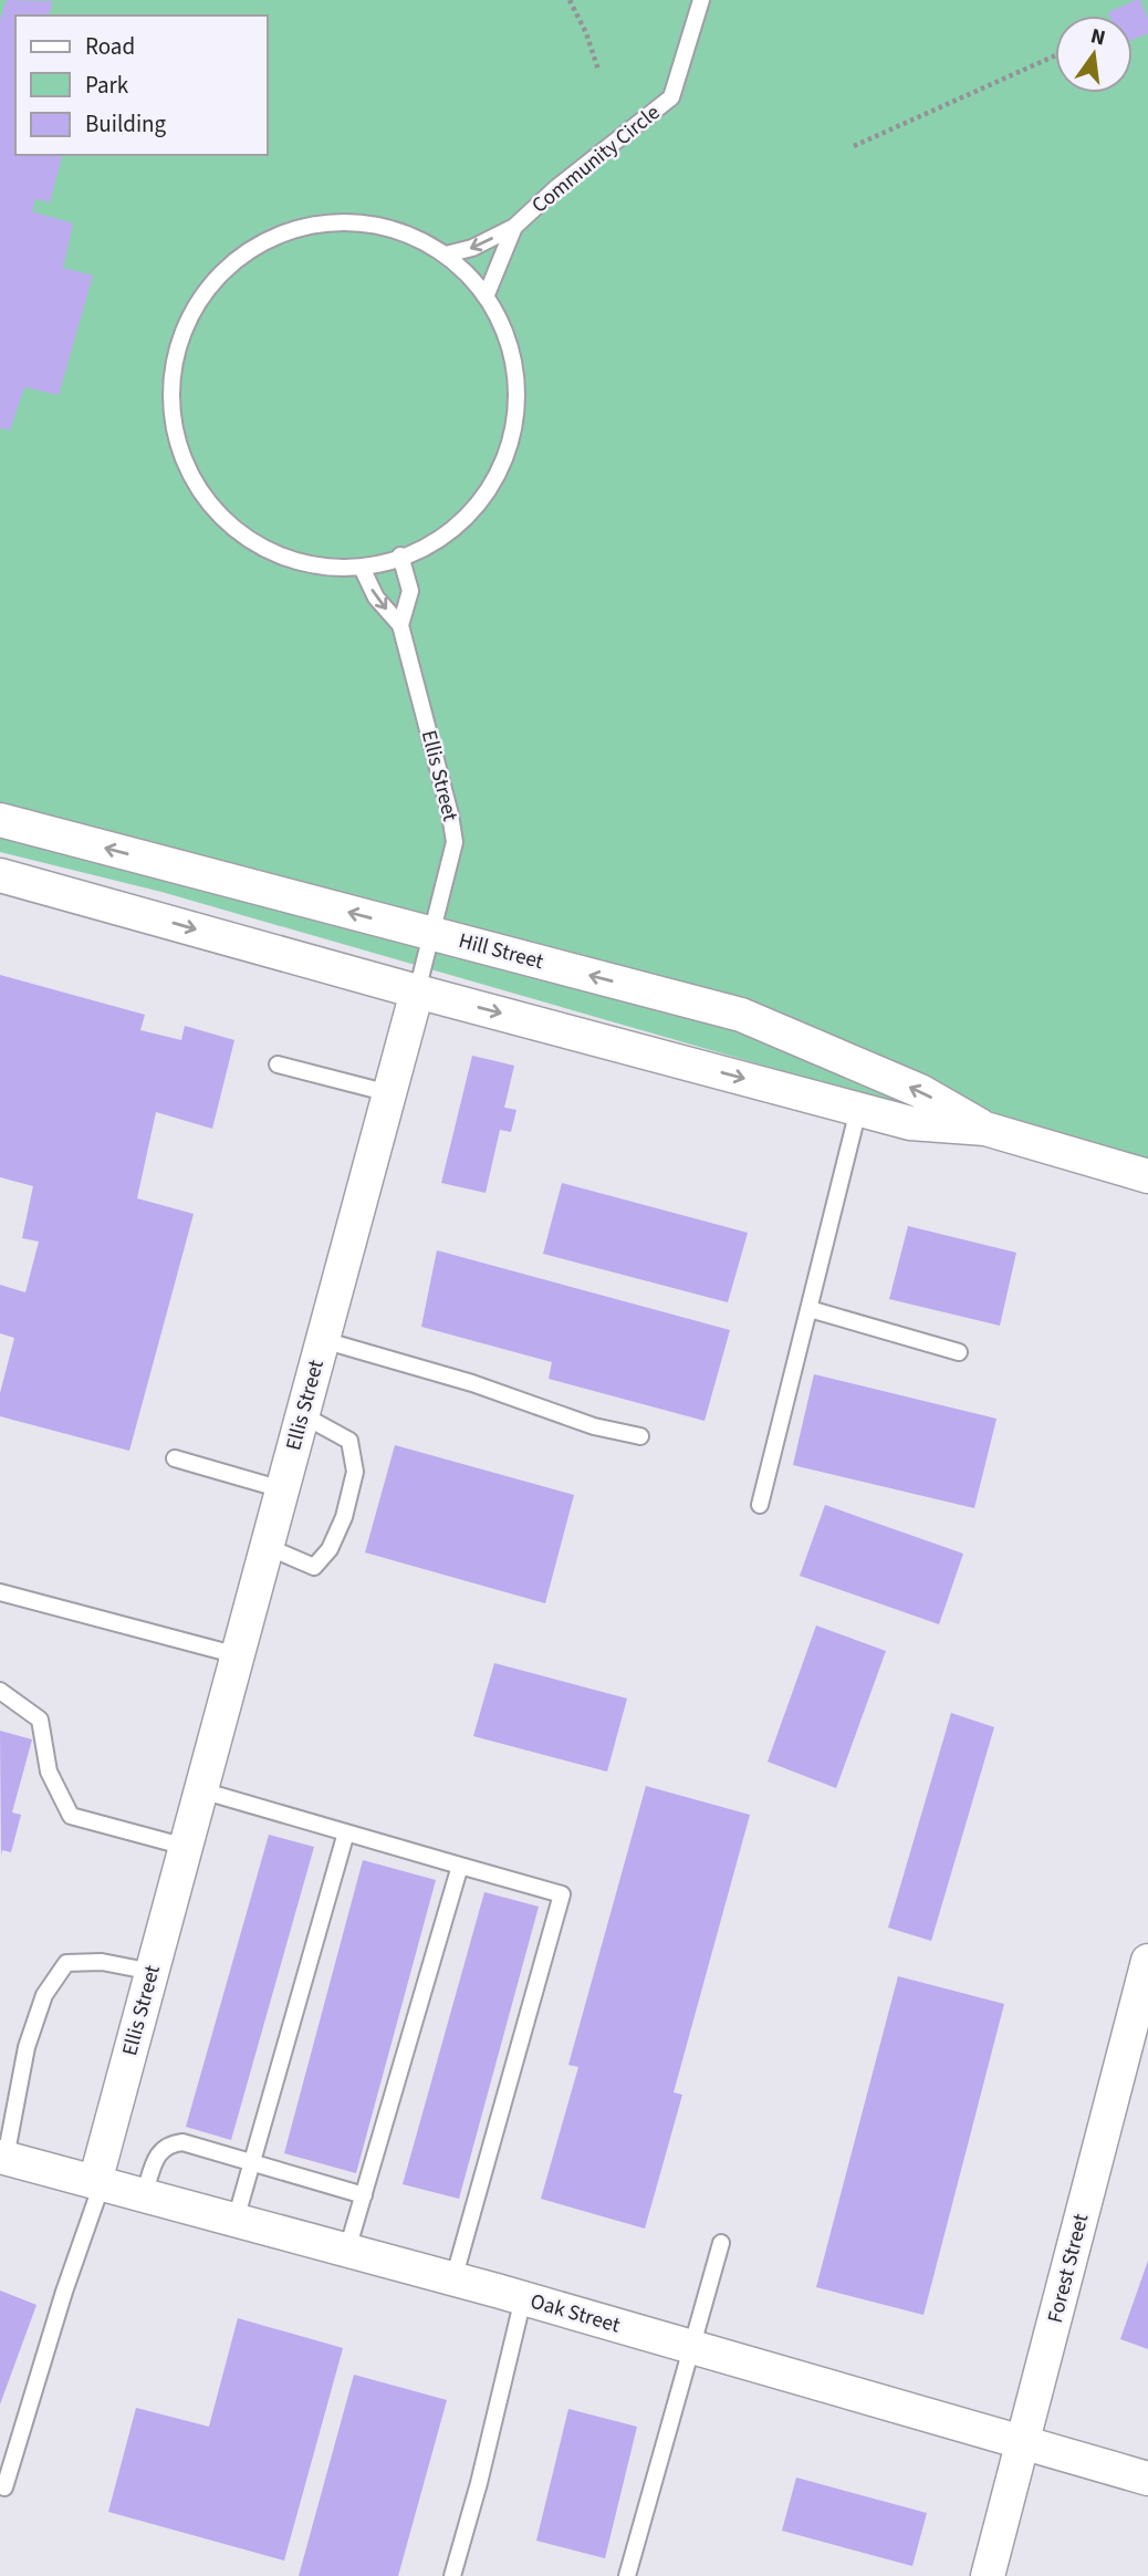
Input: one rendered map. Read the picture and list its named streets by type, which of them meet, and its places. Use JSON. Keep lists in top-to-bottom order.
{
  "streets": {
    "street": [
      "Ellis Street",
      "Hill Street",
      "Forest Street",
      "Oak Street"
    ],
    "lane": ["Community Circle"]
  },
  "crossings": [
    ["Ellis Street", "Hill Street"],
    ["Ellis Street", "Oak Street"],
    ["Forest Street", "Oak Street"]
  ],
  "legend": ["Road", "Park", "Building"],
  "north": "top"
}
